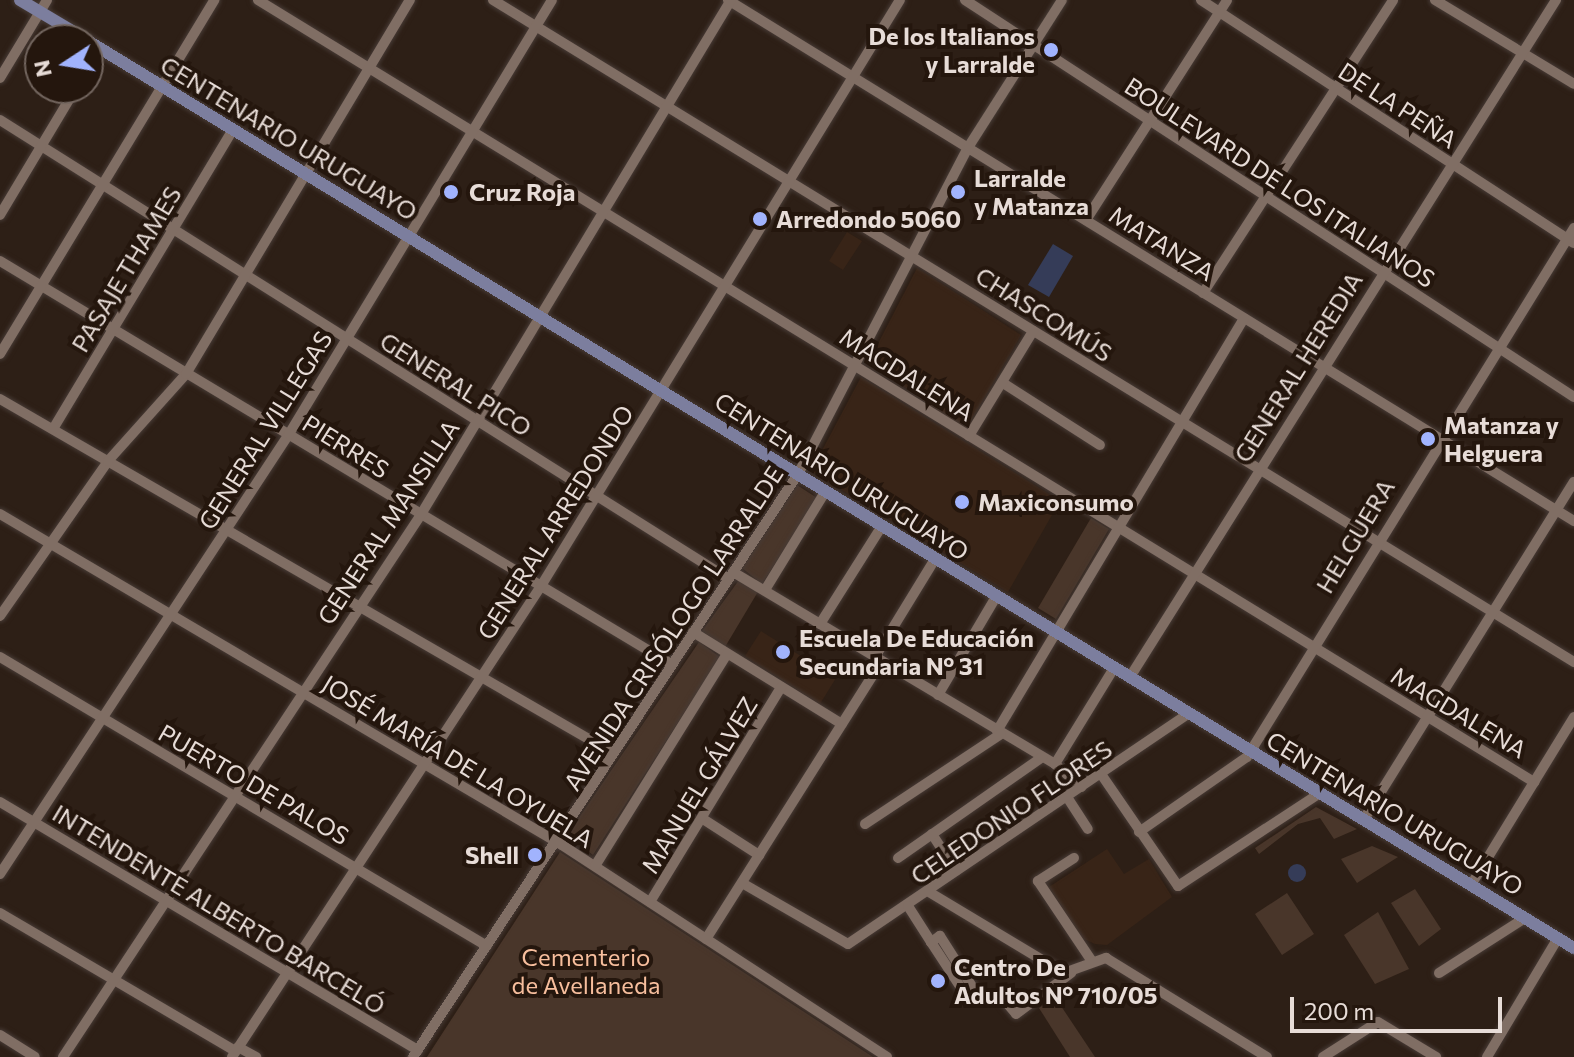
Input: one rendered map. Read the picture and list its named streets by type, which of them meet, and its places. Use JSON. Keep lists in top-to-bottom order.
{
  "streets": {
    "main road": ["CENTENARIO URUGUAYO"],
    "street": [
      "DE LA PEÑA",
      "BOULEVARD DE LOS ITALIANOS",
      "MATANZA",
      "PASAJE THAMES",
      "CHASCOMÚS",
      "GENERAL HEREDIA",
      "MAGDALENA",
      "GENERAL PICO",
      "GENERAL VILLEGAS",
      "PIERRES",
      "GENERAL MANSILLA",
      "GENERAL ARREDONDO",
      "HELGUERA",
      "AVENIDA CRISÓLOGO LARRALDE",
      "JOSÉ MARÍA DE LA OYUELA",
      "PUERTO DE PALOS",
      "MANUEL GÁLVEZ",
      "CELEDONIO FLORES",
      "INTENDENTE ALBERTO BARCELÓ"
    ]
  },
  "crossings": [
    ["DE LA PEÑA", "GENERAL HEREDIA"],
    ["DE LA PEÑA", "HELGUERA"],
    ["CENTENARIO URUGUAYO", "PASAJE THAMES"],
    ["CENTENARIO URUGUAYO", "GENERAL HEREDIA"],
    ["CENTENARIO URUGUAYO", "GENERAL VILLEGAS"],
    ["CENTENARIO URUGUAYO", "GENERAL MANSILLA"],
    ["CENTENARIO URUGUAYO", "GENERAL ARREDONDO"],
    ["CENTENARIO URUGUAYO", "HELGUERA"],
    ["CENTENARIO URUGUAYO", "AVENIDA CRISÓLOGO LARRALDE"],
    ["CENTENARIO URUGUAYO", "CELEDONIO FLORES"],
    ["BOULEVARD DE LOS ITALIANOS", "GENERAL HEREDIA"],
    ["BOULEVARD DE LOS ITALIANOS", "HELGUERA"],
    ["BOULEVARD DE LOS ITALIANOS", "AVENIDA CRISÓLOGO LARRALDE"],
    ["MATANZA", "GENERAL HEREDIA"],
    ["MATANZA", "GENERAL MANSILLA"],
    ["MATANZA", "GENERAL ARREDONDO"],
    ["MATANZA", "HELGUERA"],
    ["MATANZA", "AVENIDA CRISÓLOGO LARRALDE"],
    ["PASAJE THAMES", "GENERAL PICO"],
    ["PASAJE THAMES", "PIERRES"],
    ["CHASCOMÚS", "GENERAL HEREDIA"],
    ["CHASCOMÚS", "GENERAL VILLEGAS"],
    ["CHASCOMÚS", "GENERAL MANSILLA"],
    ["CHASCOMÚS", "GENERAL ARREDONDO"],
    ["CHASCOMÚS", "HELGUERA"],
    ["CHASCOMÚS", "AVENIDA CRISÓLOGO LARRALDE"],
    ["GENERAL HEREDIA", "MAGDALENA"],
    ["MAGDALENA", "GENERAL VILLEGAS"],
    ["MAGDALENA", "GENERAL MANSILLA"],
    ["MAGDALENA", "GENERAL ARREDONDO"],
    ["MAGDALENA", "HELGUERA"],
    ["MAGDALENA", "AVENIDA CRISÓLOGO LARRALDE"],
    ["GENERAL PICO", "GENERAL VILLEGAS"],
    ["GENERAL PICO", "GENERAL MANSILLA"],
    ["GENERAL PICO", "GENERAL ARREDONDO"],
    ["GENERAL PICO", "AVENIDA CRISÓLOGO LARRALDE"],
    ["GENERAL PICO", "CELEDONIO FLORES"],
    ["GENERAL VILLEGAS", "PIERRES"],
    ["GENERAL VILLEGAS", "JOSÉ MARÍA DE LA OYUELA"],
    ["GENERAL VILLEGAS", "PUERTO DE PALOS"],
    ["GENERAL VILLEGAS", "INTENDENTE ALBERTO BARCELÓ"],
    ["PIERRES", "GENERAL MANSILLA"],
    ["PIERRES", "GENERAL ARREDONDO"],
    ["PIERRES", "AVENIDA CRISÓLOGO LARRALDE"],
    ["GENERAL MANSILLA", "JOSÉ MARÍA DE LA OYUELA"],
    ["GENERAL MANSILLA", "PUERTO DE PALOS"],
    ["GENERAL MANSILLA", "INTENDENTE ALBERTO BARCELÓ"],
    ["GENERAL ARREDONDO", "JOSÉ MARÍA DE LA OYUELA"],
    ["GENERAL ARREDONDO", "PUERTO DE PALOS"],
    ["GENERAL ARREDONDO", "INTENDENTE ALBERTO BARCELÓ"],
    ["AVENIDA CRISÓLOGO LARRALDE", "JOSÉ MARÍA DE LA OYUELA"],
    ["AVENIDA CRISÓLOGO LARRALDE", "PUERTO DE PALOS"],
    ["AVENIDA CRISÓLOGO LARRALDE", "INTENDENTE ALBERTO BARCELÓ"],
    ["JOSÉ MARÍA DE LA OYUELA", "MANUEL GÁLVEZ"]
  ],
  "parks": ["Cementerio de Avellaneda"],
  "places": [
    "De los Italianos y Larralde",
    "Cruz Roja",
    "Larralde y Matanza",
    "Arredondo 5060",
    "Matanza y Helguera",
    "Maxiconsumo",
    "Escuela De Educación Secundaria Nº 31",
    "Shell",
    "Centro De Adultos Nº 710/05"
  ],
  "scale_bar": "200 m",
  "north": "left"
}
